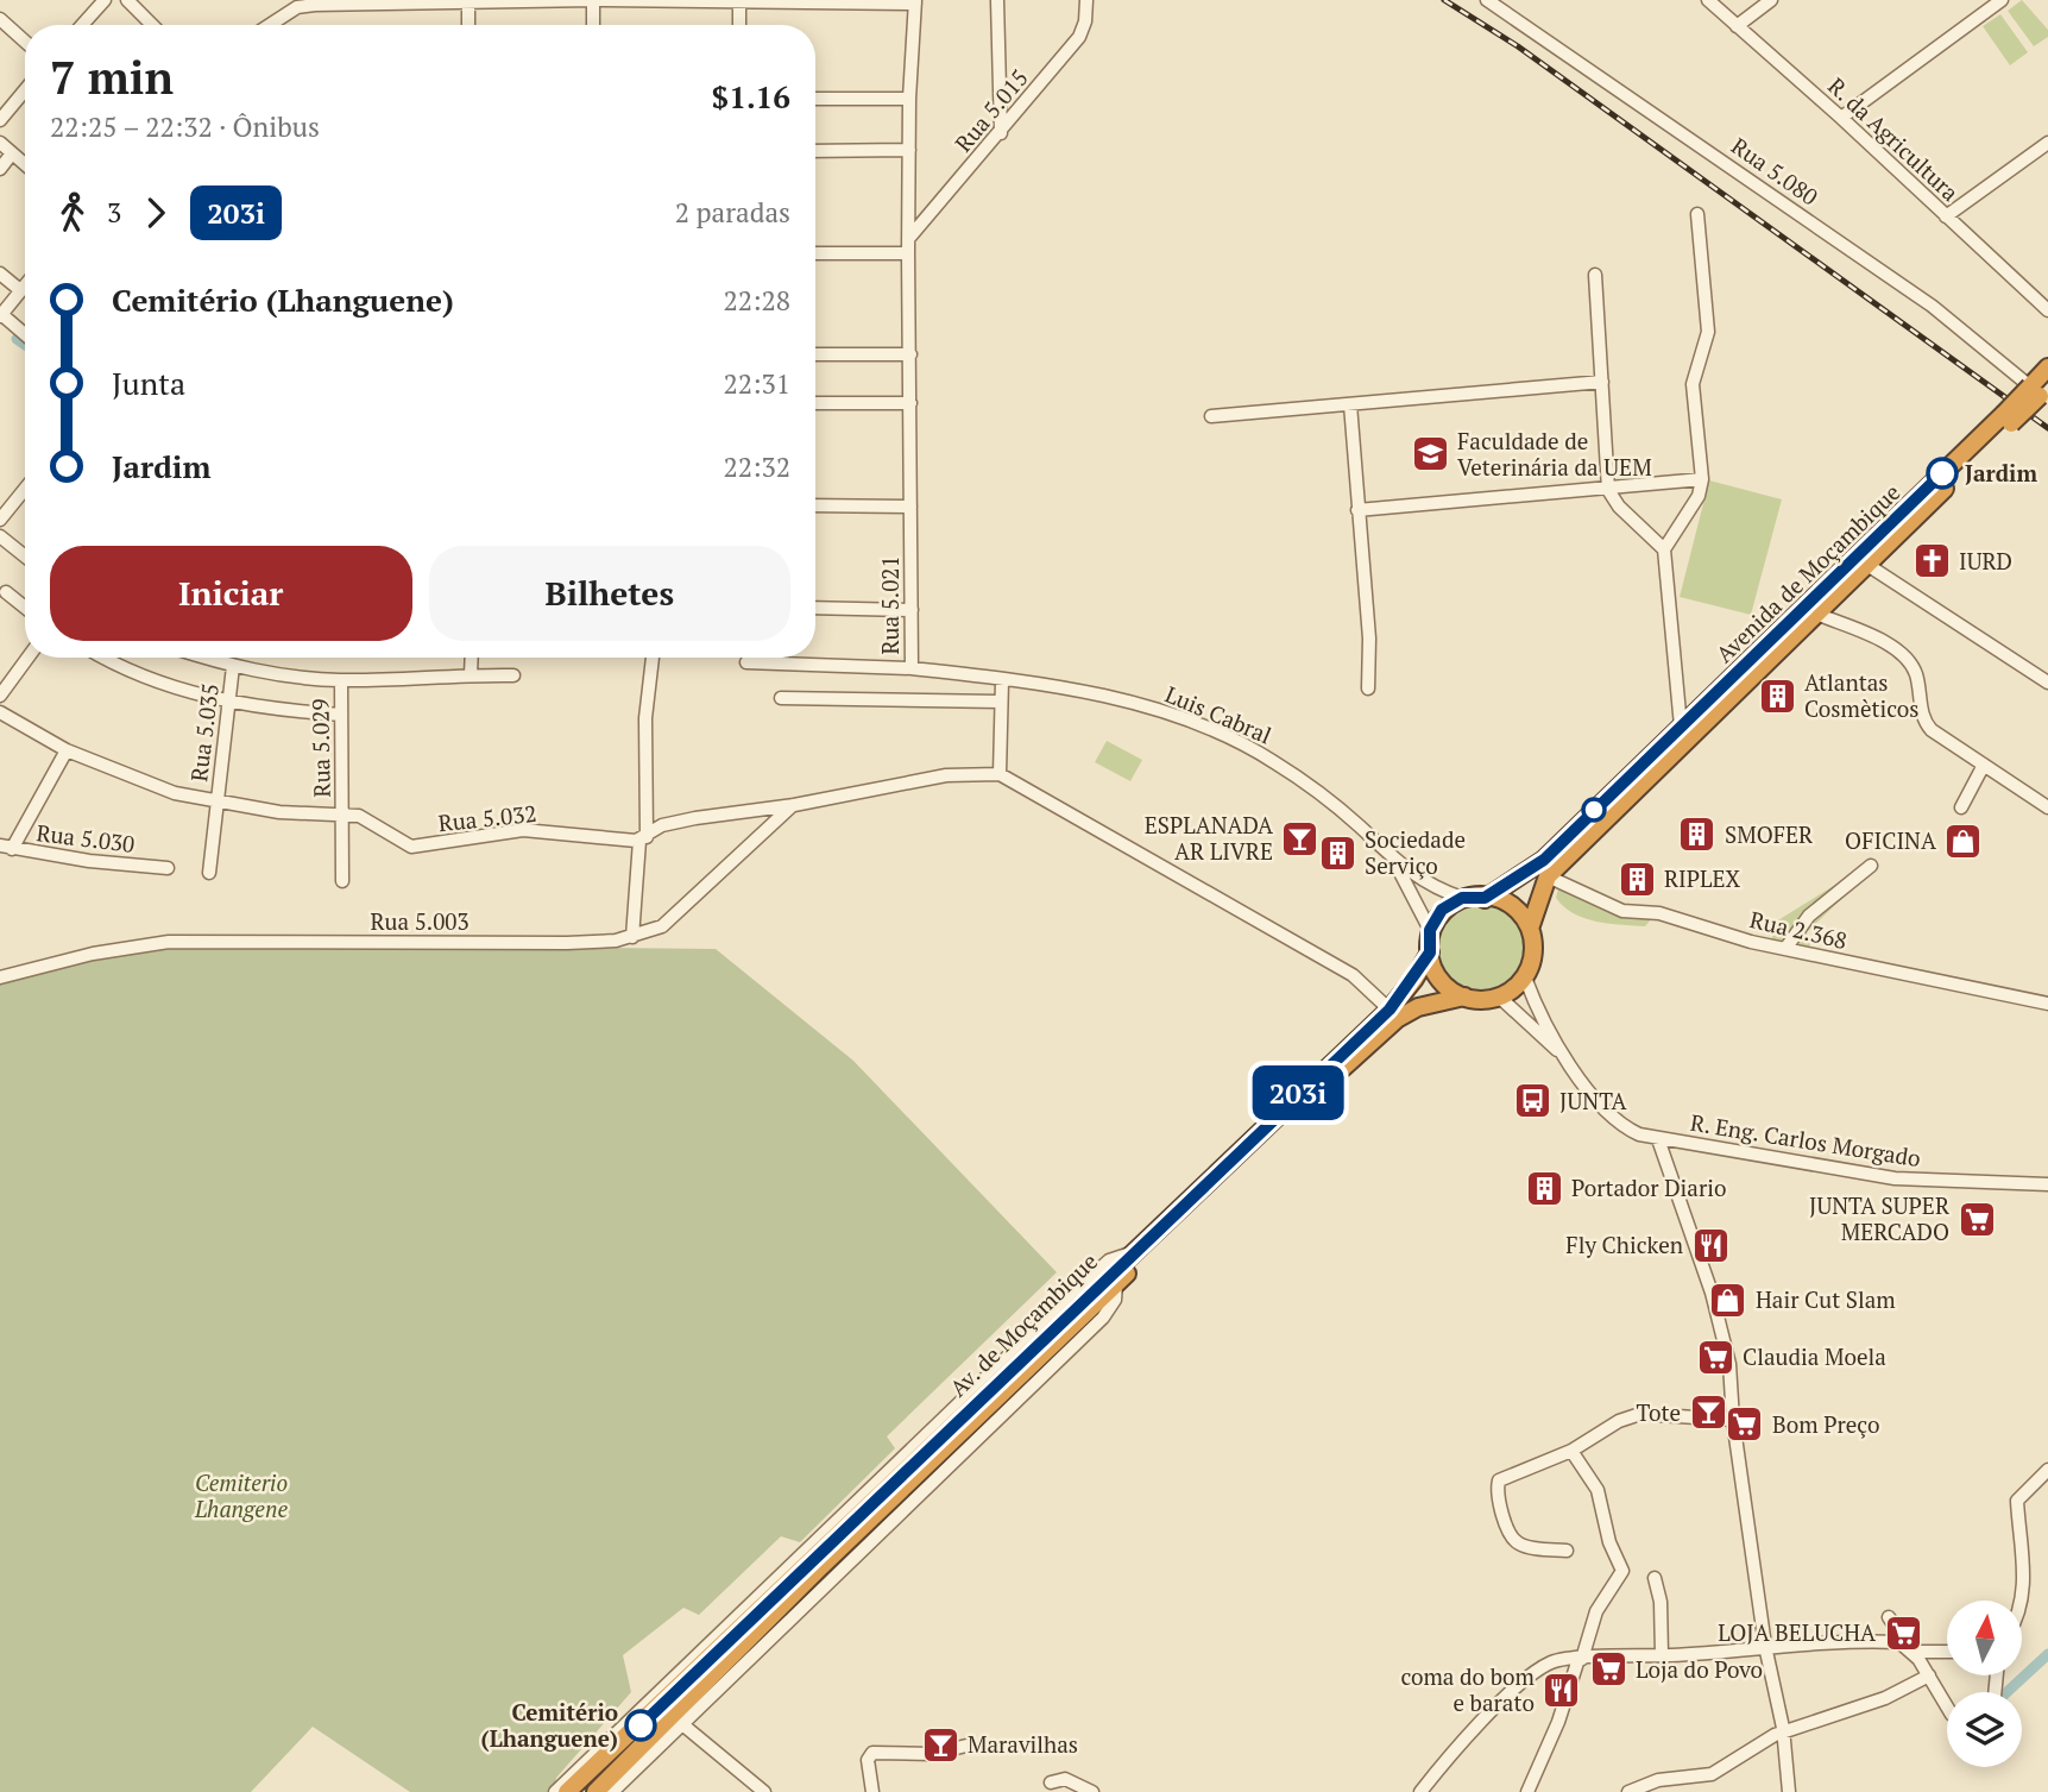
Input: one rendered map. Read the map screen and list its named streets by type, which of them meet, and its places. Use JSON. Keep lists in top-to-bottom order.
{
  "streets": {
    "highway": ["Avenida de Moçambique", "Av. de Moçambique"],
    "street": [
      "Rua 5.015",
      "R. da Agricultura",
      "Rua 5.080",
      "Rua 5.021",
      "Luis Cabral",
      "Rua 5.035",
      "Rua 5.029",
      "Rua 5.032",
      "Rua 5.030",
      "Rua 5.003",
      "Rua 2.368",
      "R. Eng. Carlos Morgado"
    ]
  },
  "crossings": [
    ["Rua 5.015", "Rua 5.021"],
    ["Rua 5.080", "Avenida de Moçambique"],
    ["Avenida de Moçambique", "Luis Cabral"],
    ["Avenida de Moçambique", "Av. de Moçambique"],
    ["Rua 5.021", "Luis Cabral"],
    ["Luis Cabral", "Av. de Moçambique"],
    ["Rua 5.035", "Rua 5.032"],
    ["Rua 5.029", "Rua 5.032"],
    ["Rua 5.032", "Rua 5.003"]
  ],
  "parks": ["Cemiterio Lhangene"],
  "places": {
    "school or university": ["Faculdade de Veterinária da UEM"],
    "other": ["Jardim", "Cemitério (Lhanguene)"],
    "church": ["IURD"],
    "building": [
      "Atlantas Cosmèticos",
      "SMOFER",
      "Sociedade Serviço",
      "RIPLEX",
      "Portador Diario"
    ],
    "bar": ["ESPLANADA AR LIVRE", "Tote", "Maravilhas"],
    "shop": ["OFICINA", "Hair Cut Slam"],
    "bus stop": ["JUNTA"],
    "supermarket": [
      "JUNTA SUPER MERCADO",
      "Claudia Moela",
      "Bom Preço",
      "LOJA BELUCHA",
      "Loja do Povo"
    ],
    "restaurant": ["Fly Chicken", "coma do bom e barato"]
  },
  "lines": ["bus line 203i"],
  "north": "top",
  "page": {
    "on_map": "203i",
    "heading": ["7 min", "22:25 – 22:32 · Ônibus", "$1.16"],
    "legs": ["3", "203i", "2 paradas"],
    "list": [
      {
        "name": "Cemitério (Lhanguene)",
        "value": "22:28"
      },
      {
        "name": "Junta",
        "value": "22:31"
      },
      {
        "name": "Jardim",
        "value": "22:32"
      }
    ],
    "buttons": ["Iniciar", "Bilhetes"]
  }
}
